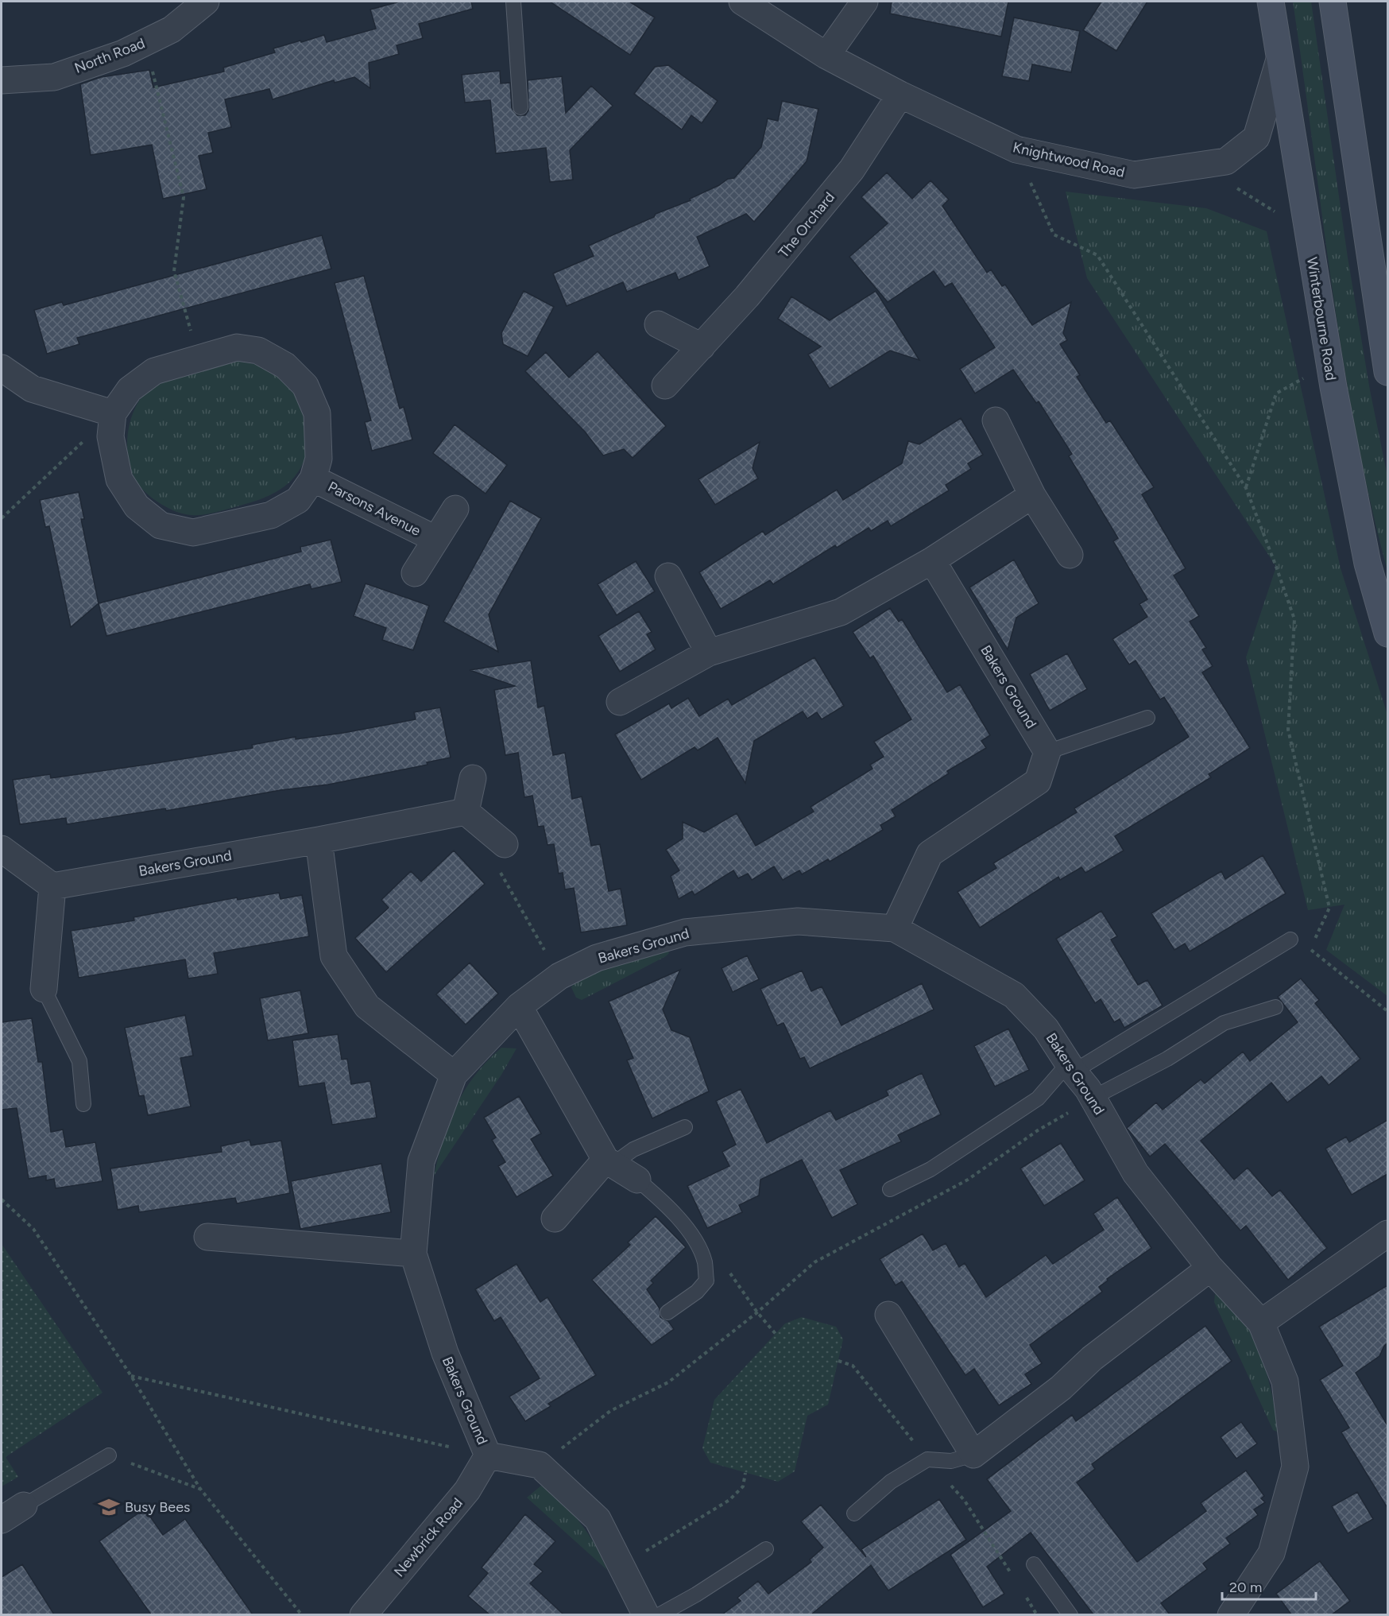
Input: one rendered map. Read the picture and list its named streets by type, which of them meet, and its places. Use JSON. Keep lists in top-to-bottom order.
{
  "streets": {
    "main road": ["Winterbourne Road"],
    "street": [
      "North Road",
      "Knightwood Road",
      "The Orchard",
      "Parsons Avenue",
      "Bakers Ground",
      "Newbrick Road"
    ]
  },
  "crossings": [
    ["Knightwood Road", "The Orchard"],
    ["Knightwood Road", "Winterbourne Road"],
    ["Bakers Ground", "Newbrick Road"]
  ],
  "places": {
    "school or university": ["Busy Bees"]
  },
  "scale_bar": "20 m"
}
